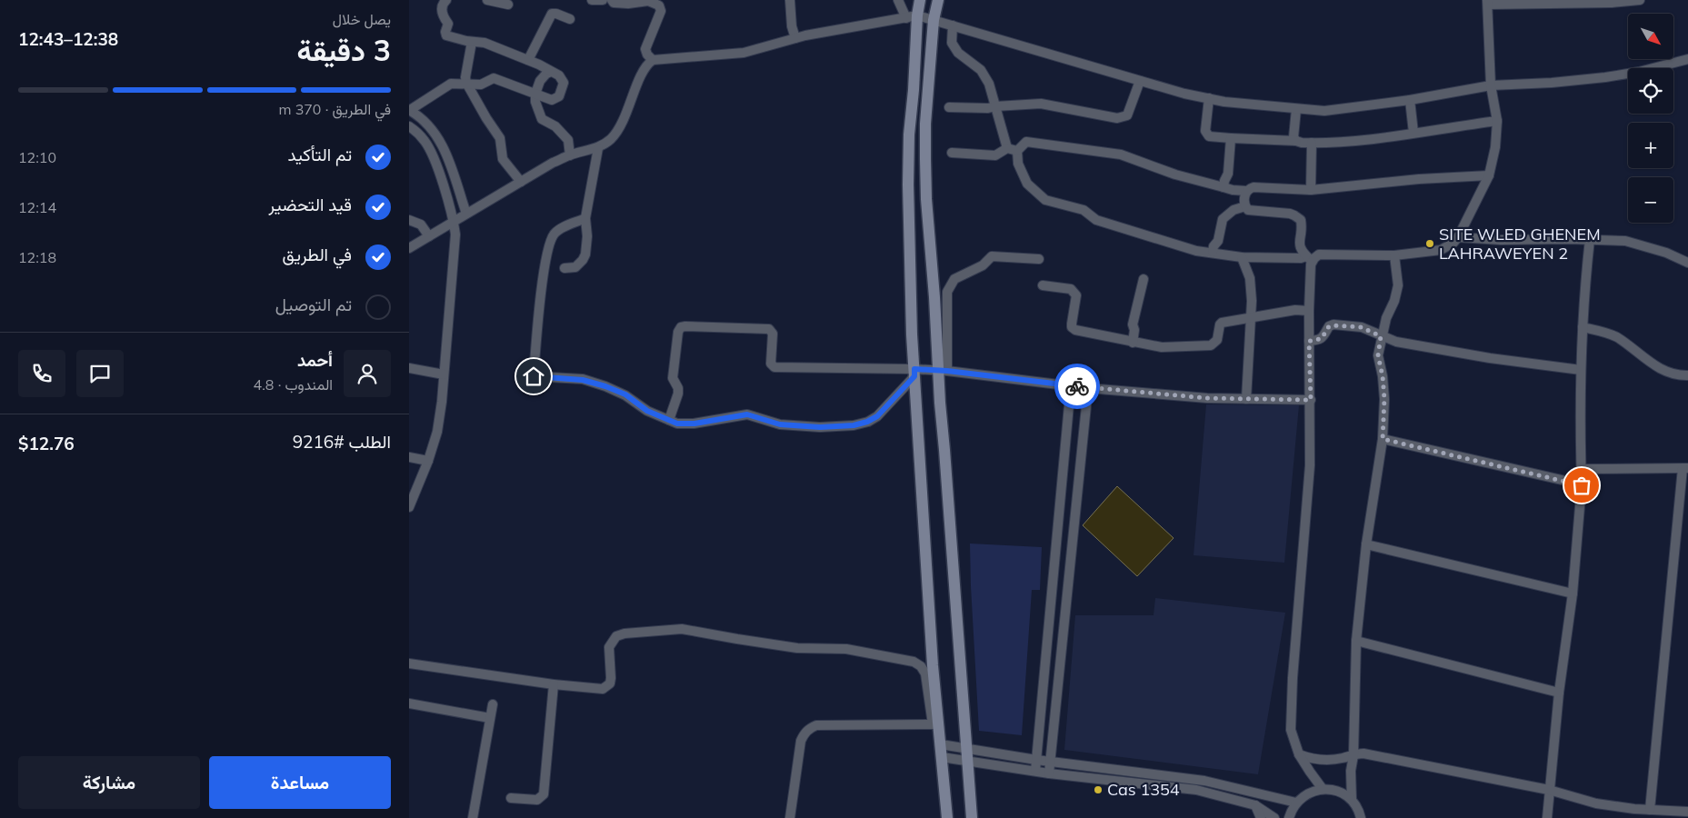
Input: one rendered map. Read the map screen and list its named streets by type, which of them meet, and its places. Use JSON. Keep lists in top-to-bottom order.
{
  "places": ["SITE WLED GHENEM LAHRAWEYEN 2", "Cas 1354"],
  "north": "bottom right",
  "page": {
    "heading": ["3 دقيقة", "يصل خلال", "12:38–12:43"],
    "panel": [
      "أحمد",
      "المندوب · 4.8",
      "الطلب #9216",
      "$12.76"
    ],
    "map_buttons": ["+", "−"],
    "bar": "في الطريق · 370 m",
    "list": [
      ["تم التأكيد", "12:10"],
      ["قيد التحضير", "12:14"],
      ["في الطريق", "12:18"],
      "تم التوصيل"
    ],
    "buttons": ["مساعدة", "مشاركة"]
  }
}
